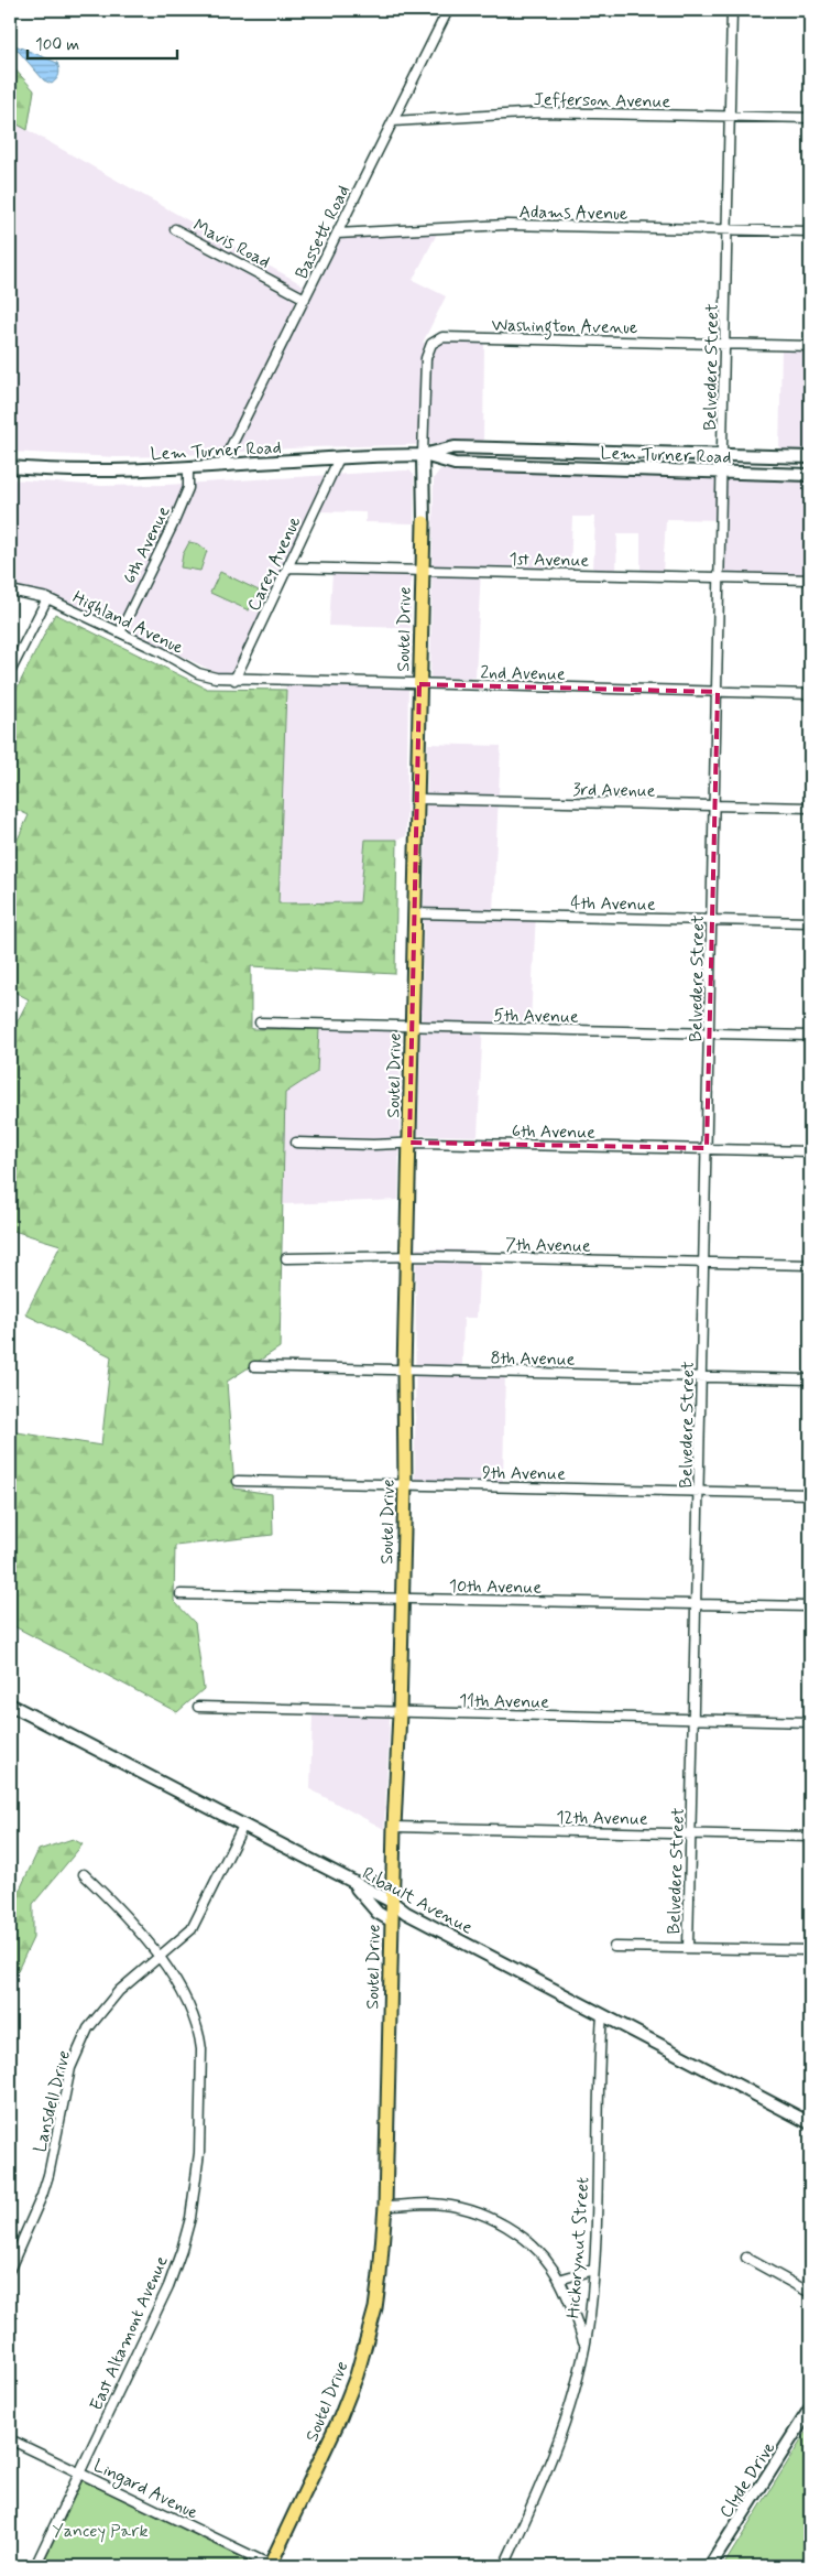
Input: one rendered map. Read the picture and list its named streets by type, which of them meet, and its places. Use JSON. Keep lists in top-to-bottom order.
{
  "streets": {
    "main road": [
      "Lem Turner Road",
      "Soutel Drive",
      "Ribault Avenue",
      "Clyde Drive"
    ],
    "street": [
      "Jefferson Avenue",
      "Adams Avenue",
      "Bassett Road",
      "Mavis Road",
      "Washington Avenue",
      "Belvedere Street",
      "6th Avenue",
      "1st Avenue",
      "Carey Avenue",
      "Highland Avenue",
      "2nd Avenue",
      "3rd Avenue",
      "4th Avenue",
      "5th Avenue",
      "7th Avenue",
      "8th Avenue",
      "9th Avenue",
      "10th Avenue",
      "11th Avenue",
      "12th Avenue",
      "Lansdell Drive",
      "Hickorynut Street",
      "East Altamont Avenue",
      "Lingard Avenue"
    ]
  },
  "crossings": [
    ["Jefferson Avenue", "Bassett Road"],
    ["Jefferson Avenue", "Belvedere Street"],
    ["Adams Avenue", "Bassett Road"],
    ["Adams Avenue", "Belvedere Street"],
    ["Bassett Road", "Mavis Road"],
    ["Bassett Road", "Lem Turner Road"],
    ["Washington Avenue", "Belvedere Street"],
    ["Washington Avenue", "Lem Turner Road"],
    ["Washington Avenue", "Soutel Drive"],
    ["Belvedere Street", "Lem Turner Road"],
    ["Belvedere Street", "6th Avenue"],
    ["Belvedere Street", "1st Avenue"],
    ["Belvedere Street", "2nd Avenue"],
    ["Belvedere Street", "3rd Avenue"],
    ["Belvedere Street", "4th Avenue"],
    ["Belvedere Street", "5th Avenue"],
    ["Belvedere Street", "7th Avenue"],
    ["Belvedere Street", "8th Avenue"],
    ["Belvedere Street", "9th Avenue"],
    ["Belvedere Street", "10th Avenue"],
    ["Belvedere Street", "11th Avenue"],
    ["Belvedere Street", "12th Avenue"],
    ["Lem Turner Road", "6th Avenue"],
    ["Lem Turner Road", "Carey Avenue"],
    ["Lem Turner Road", "Soutel Drive"],
    ["6th Avenue", "Highland Avenue"],
    ["6th Avenue", "Soutel Drive"],
    ["1st Avenue", "Carey Avenue"],
    ["1st Avenue", "Soutel Drive"],
    ["Carey Avenue", "Highland Avenue"],
    ["Carey Avenue", "2nd Avenue"],
    ["Highland Avenue", "2nd Avenue"],
    ["Soutel Drive", "2nd Avenue"],
    ["Soutel Drive", "3rd Avenue"],
    ["Soutel Drive", "4th Avenue"],
    ["Soutel Drive", "5th Avenue"],
    ["Soutel Drive", "7th Avenue"],
    ["Soutel Drive", "8th Avenue"],
    ["Soutel Drive", "9th Avenue"],
    ["Soutel Drive", "10th Avenue"],
    ["Soutel Drive", "11th Avenue"],
    ["Soutel Drive", "12th Avenue"],
    ["Soutel Drive", "Ribault Avenue"],
    ["Soutel Drive", "Lingard Avenue"],
    ["Ribault Avenue", "Lansdell Drive"],
    ["Ribault Avenue", "Hickorynut Street"],
    ["Lansdell Drive", "East Altamont Avenue"],
    ["East Altamont Avenue", "Lingard Avenue"]
  ],
  "parks": ["Yancey Park"],
  "scale_bar": "100 m"
}
